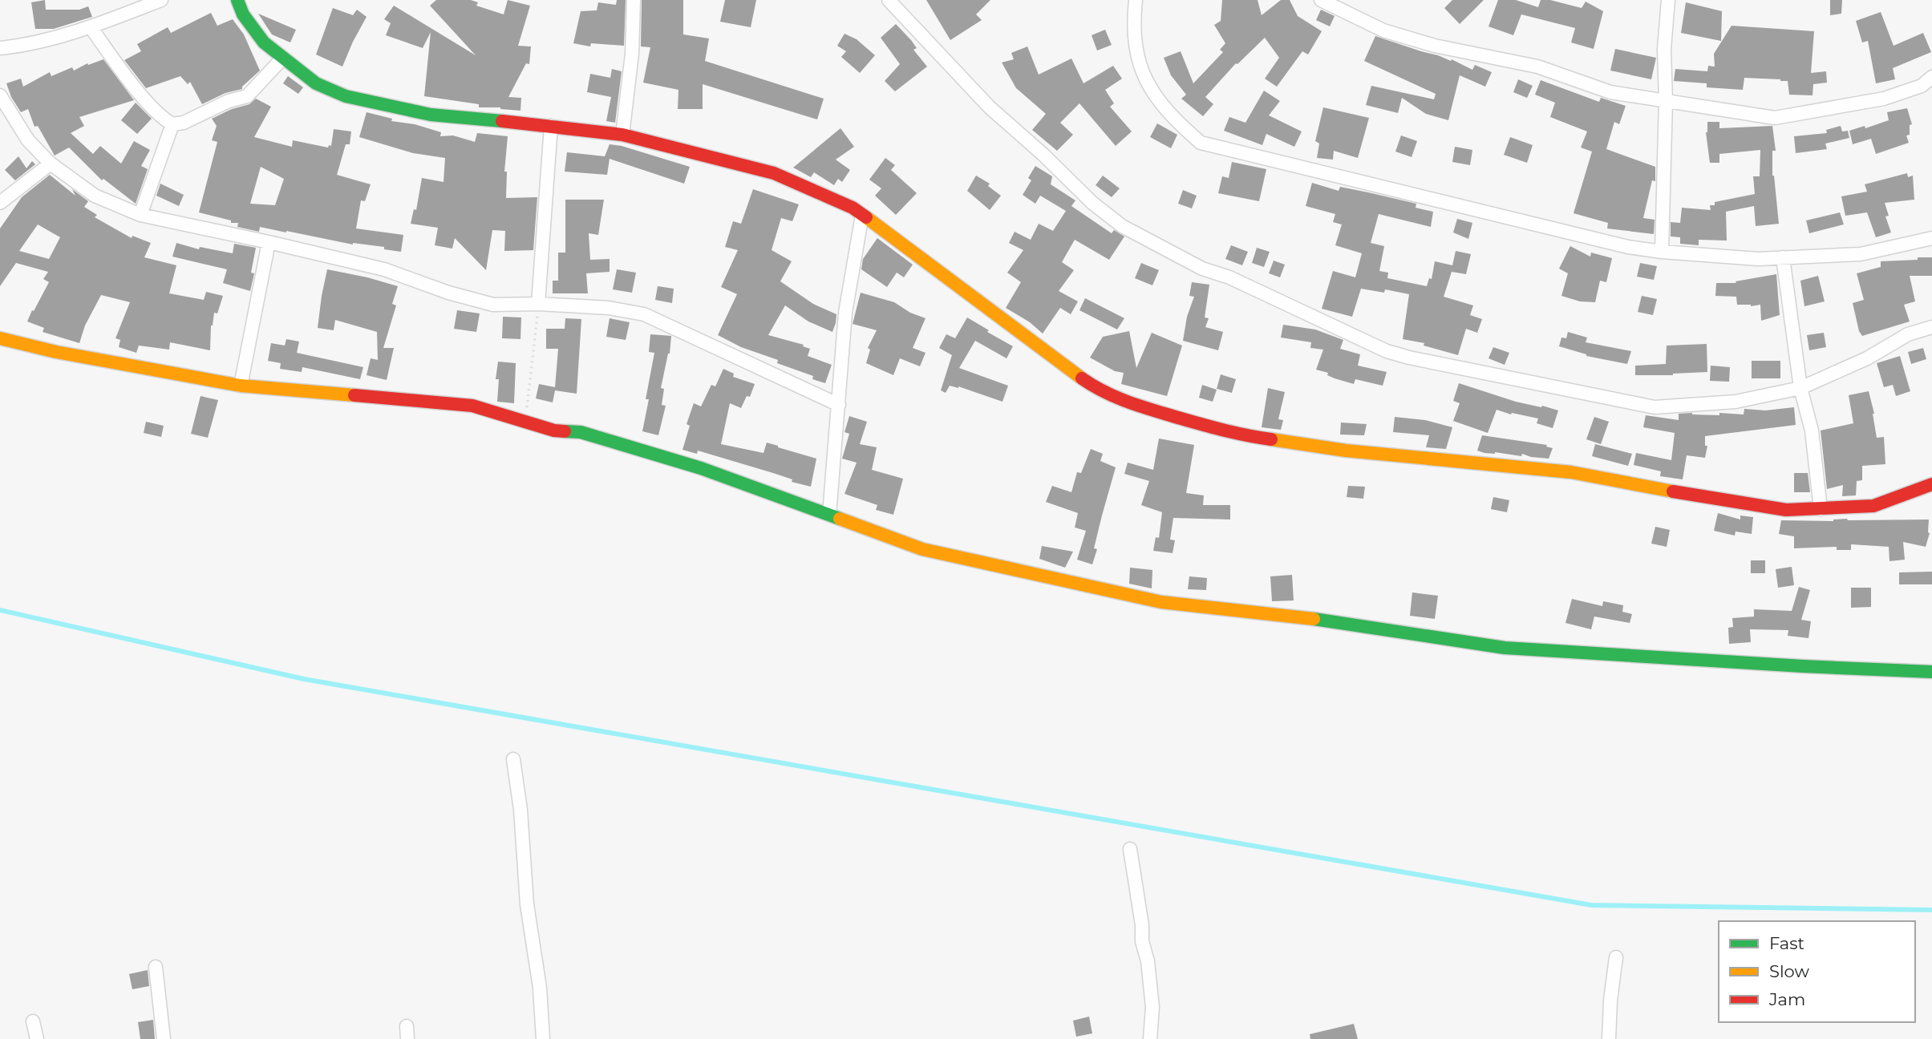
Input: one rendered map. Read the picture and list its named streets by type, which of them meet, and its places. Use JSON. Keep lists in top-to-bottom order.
{
  "legend": ["Fast", "Slow", "Jam"]
}
